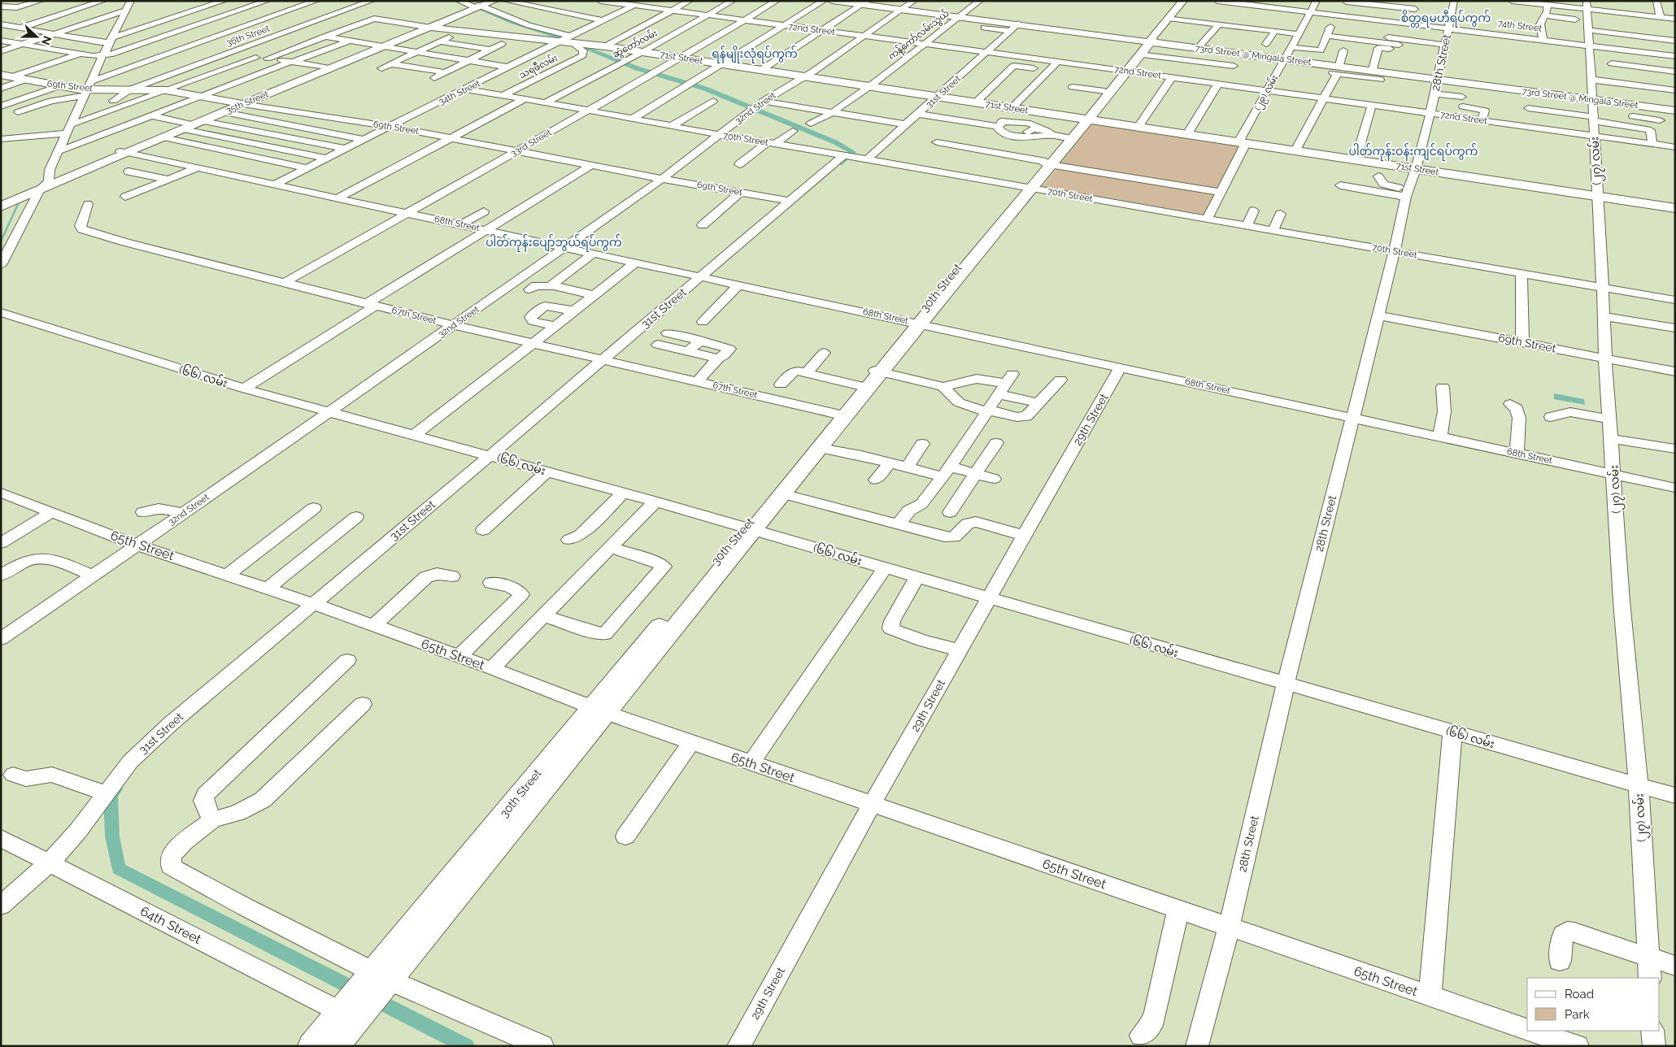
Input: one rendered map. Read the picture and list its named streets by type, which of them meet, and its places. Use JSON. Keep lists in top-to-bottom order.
{
  "streets": {
    "main road": [
      "73rd Street @ Mingala Street",
      "71st Street",
      "69th Street",
      "35th Street",
      "30th Street"
    ],
    "street": [
      "74th Street",
      "72nd Street",
      "ကန့်ကော်လမ်းသွယ်",
      "36th Street",
      "ဆွဲတော်လမ်း",
      "28th Street",
      "သရဖီလမ်း",
      "31st Street",
      "34th Street",
      "(၂၉) လမ်း",
      "32nd Street",
      "70th Street",
      "33rd Street",
      "(၂၇) လမ်း",
      "68th Street",
      "67th Street",
      "(၆၆) လမ်း",
      "29th Street",
      "65th Street",
      "64th Street"
    ]
  },
  "crossings": [
    ["74th Street", "28th Street"],
    ["74th Street", "(၂၉) လမ်း"],
    ["74th Street", "(၂၇) လမ်း"],
    ["72nd Street", "ကန့်ကော်လမ်းသွယ်"],
    ["72nd Street", "ဆွဲတော်လမ်း"],
    ["72nd Street", "28th Street"],
    ["72nd Street", "31st Street"],
    ["72nd Street", "34th Street"],
    ["72nd Street", "(၂၉) လမ်း"],
    ["72nd Street", "32nd Street"],
    ["72nd Street", "33rd Street"],
    ["72nd Street", "(၂၇) လမ်း"],
    ["72nd Street", "30th Street"],
    ["ကန့်ကော်လမ်းသွယ်", "73rd Street @ Mingala Street"],
    ["ကန့်ကော်လမ်းသွယ်", "71st Street"],
    ["36th Street", "69th Street"],
    ["ဆွဲတော်လမ်း", "71st Street"],
    ["ဆွဲတော်လမ်း", "70th Street"],
    ["73rd Street @ Mingala Street", "28th Street"],
    ["73rd Street @ Mingala Street", "31st Street"],
    ["73rd Street @ Mingala Street", "(၂၉) လမ်း"],
    ["73rd Street @ Mingala Street", "32nd Street"],
    ["73rd Street @ Mingala Street", "(၂၇) လမ်း"],
    ["73rd Street @ Mingala Street", "30th Street"],
    ["71st Street", "28th Street"],
    ["71st Street", "သရဖီလမ်း"],
    ["71st Street", "31st Street"],
    ["71st Street", "34th Street"],
    ["71st Street", "(၂၉) လမ်း"],
    ["71st Street", "35th Street"],
    ["71st Street", "32nd Street"],
    ["71st Street", "33rd Street"],
    ["71st Street", "(၂၇) လမ်း"],
    ["71st Street", "30th Street"],
    ["28th Street", "69th Street"],
    ["28th Street", "70th Street"],
    ["28th Street", "68th Street"],
    ["28th Street", "(၆၆) လမ်း"],
    ["28th Street", "65th Street"],
    ["သရဖီလမ်း", "34th Street"],
    ["သရဖီလမ်း", "70th Street"],
    ["69th Street", "31st Street"],
    ["69th Street", "34th Street"],
    ["69th Street", "35th Street"],
    ["69th Street", "32nd Street"],
    ["69th Street", "33rd Street"],
    ["69th Street", "(၂၇) လမ်း"],
    ["31st Street", "70th Street"],
    ["31st Street", "68th Street"],
    ["31st Street", "67th Street"],
    ["31st Street", "(၆၆) လမ်း"],
    ["31st Street", "65th Street"],
    ["31st Street", "64th Street"],
    ["34th Street", "70th Street"],
    ["34th Street", "68th Street"],
    ["(၂၉) လမ်း", "70th Street"],
    ["35th Street", "68th Street"],
    ["32nd Street", "70th Street"],
    ["32nd Street", "68th Street"],
    ["32nd Street", "67th Street"],
    ["32nd Street", "(၆၆) လမ်း"],
    ["32nd Street", "65th Street"],
    ["70th Street", "33rd Street"],
    ["70th Street", "(၂၇) လမ်း"],
    ["70th Street", "30th Street"],
    ["33rd Street", "68th Street"],
    ["33rd Street", "67th Street"],
    ["(၂၇) လမ်း", "68th Street"],
    ["(၂၇) လမ်း", "(၆၆) လမ်း"],
    ["68th Street", "30th Street"],
    ["68th Street", "29th Street"],
    ["30th Street", "67th Street"],
    ["30th Street", "(၆၆) လမ်း"],
    ["30th Street", "65th Street"],
    ["30th Street", "64th Street"],
    ["(၆၆) လမ်း", "29th Street"],
    ["29th Street", "65th Street"]
  ],
  "districts": [
    "စိတ္တရမဟီရပ်ကွက်",
    "ရန်မျိုးလုံရပ်ကွက်",
    "ပါတ်ကုန်းဝန်းကျင်ရပ်ကွက်",
    "ပါတ်ကုန်းပျော်ဘွယ်ရပ်ကွက်"
  ],
  "legend": ["Road", "Park"],
  "north": "right"
}
